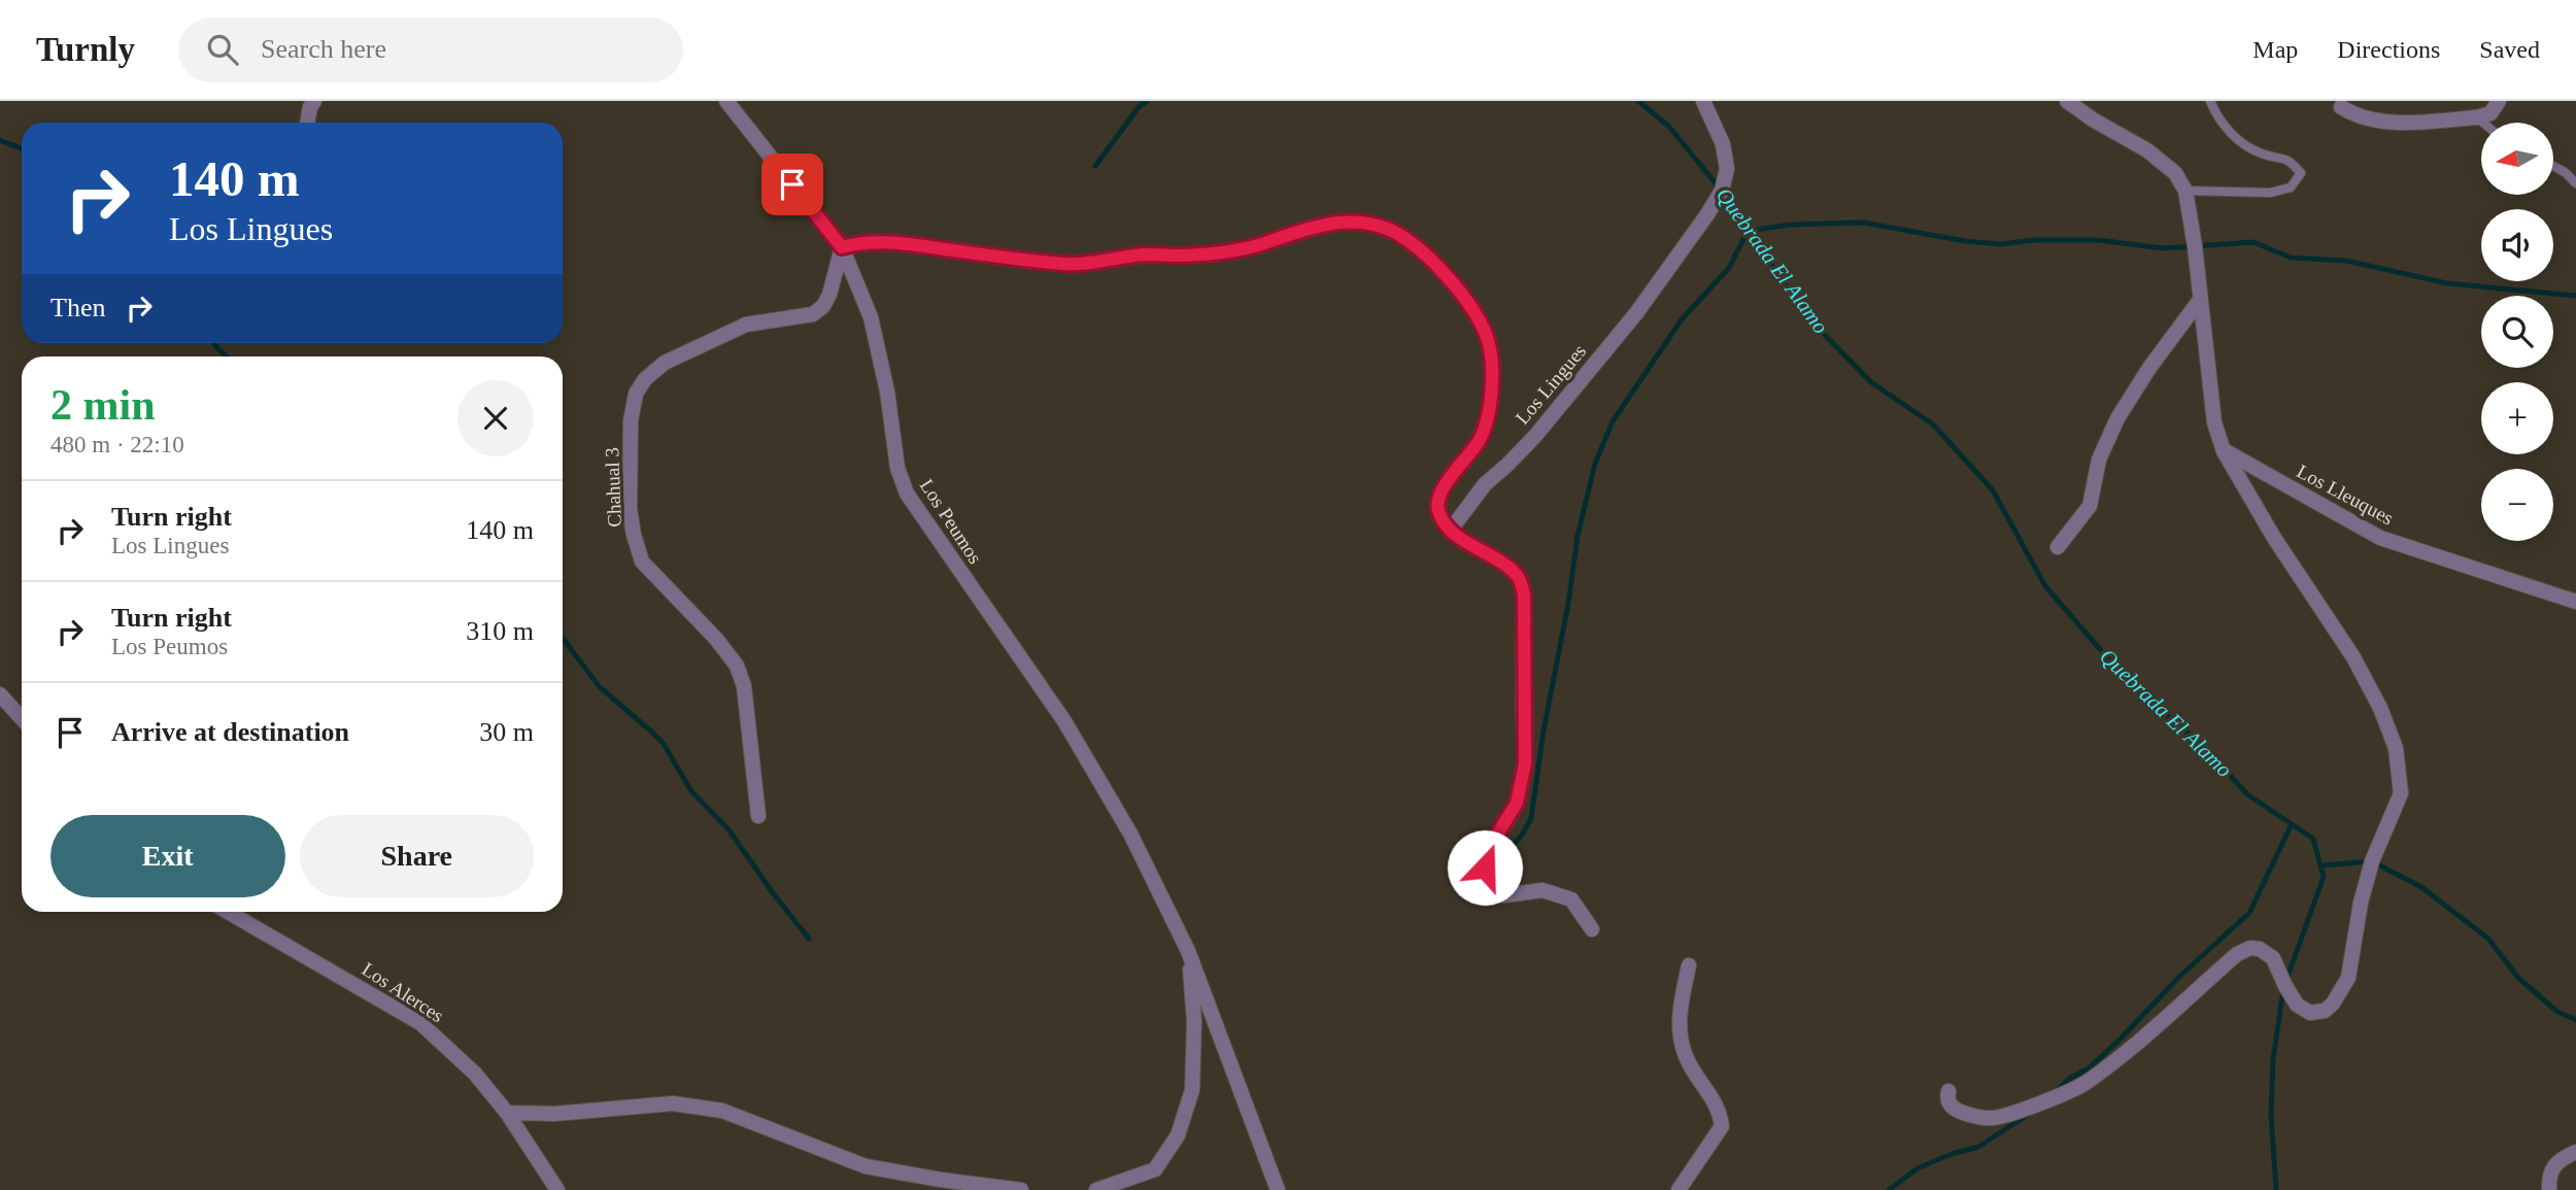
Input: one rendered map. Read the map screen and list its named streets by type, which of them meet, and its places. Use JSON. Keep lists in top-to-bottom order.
{
  "streets": {
    "street": [
      "Los Lingues",
      "Chahual 3",
      "Los Lleuques",
      "Los Peumos",
      "Los Alerces"
    ]
  },
  "crossings": [
    ["Los Lingues", "Chahual 3"],
    ["Los Lingues", "Los Peumos"],
    ["Chahual 3", "Los Peumos"]
  ],
  "water": ["Quebrada El Alamo"],
  "north": "left",
  "page": {
    "header": "Turnly",
    "search": "Search here",
    "nav": ["Map", "Directions", "Saved"],
    "map_buttons": ["+", "−"],
    "turn": ["140 m", "Los Lingues"],
    "then": "Then",
    "heading": ["2 min", "480 m · 22:10"],
    "list": [
      {
        "name": "Turn right",
        "note": "Los Lingues",
        "value": "140 m"
      },
      {
        "name": "Turn right",
        "note": "Los Peumos",
        "value": "310 m"
      },
      {
        "name": "Arrive at destination",
        "value": "30 m"
      }
    ],
    "buttons": ["Exit", "Share"]
  }
}
